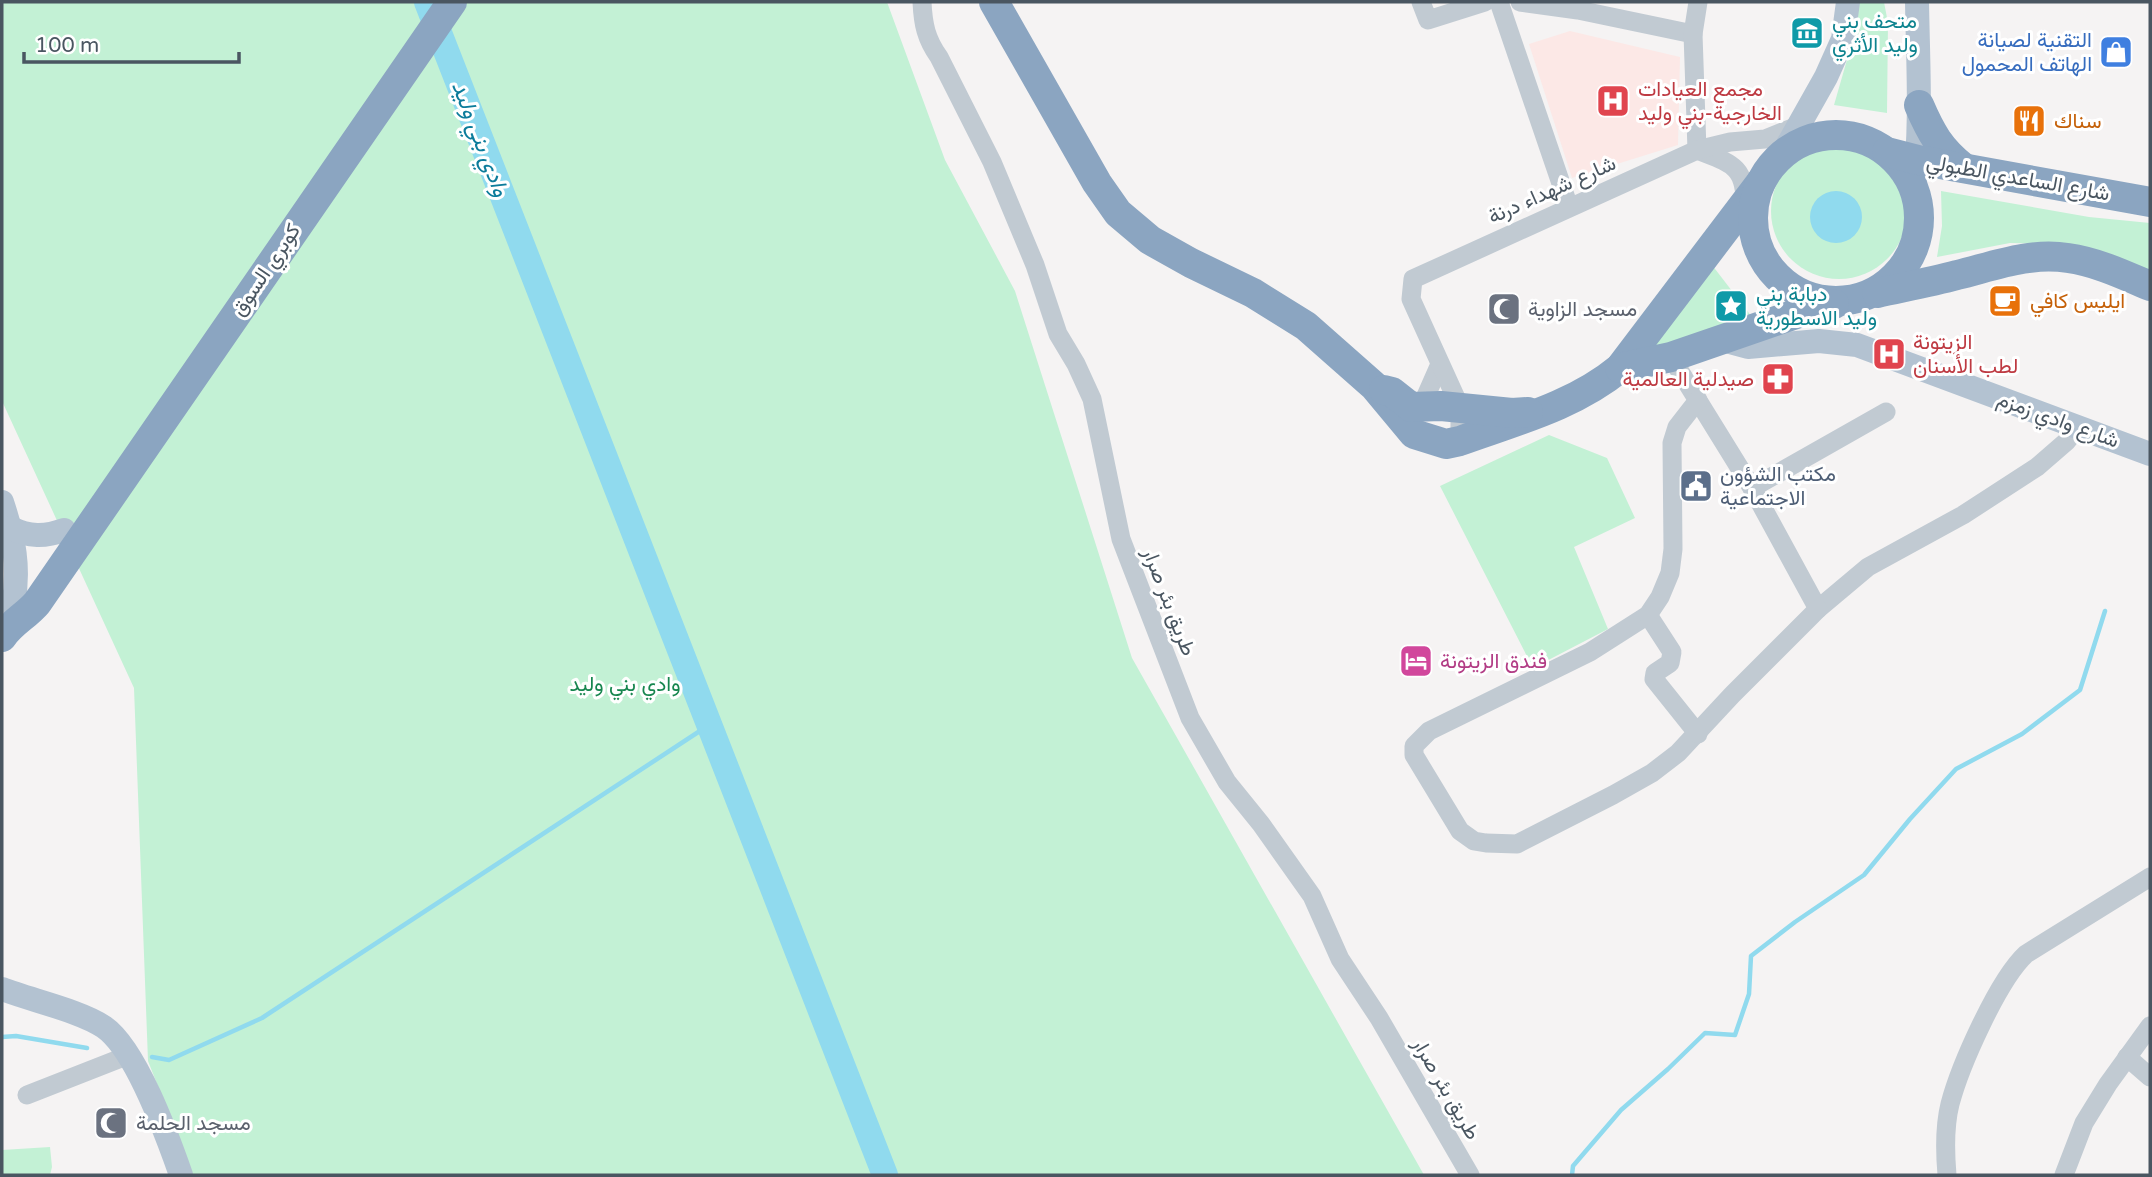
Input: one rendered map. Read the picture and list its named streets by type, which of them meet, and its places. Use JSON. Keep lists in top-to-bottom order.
{
  "streets": {
    "highway": ["شارع الساعدي الطبولي", "كوبري السوق"],
    "main road": ["شارع وادي زمزم"],
    "street": ["شارع شهداء درنة", "طريق بئر صرار"]
  },
  "water": ["وادي بني وليد"],
  "parks": ["وادي بني وليد"],
  "places": {
    "museum": ["متحف بني وليد الأثري"],
    "shop": ["التقنية لصيانة الهاتف المحمول"],
    "hospital": ["مجمع العيادات الخارجية-بني وليد", "الزيتونة لطب الأسنان"],
    "restaurant": ["سناك"],
    "cafe": ["ايليس كافي"],
    "place": ["دبابة بني وليد الاسطورية"],
    "mosque": ["مسجد الزاوية", "مسجد الحلمة"],
    "pharmacy": ["صيدلية العالمية"],
    "public building": ["مكتب الشؤون الاجتماعية"],
    "hotel": ["فندق الزيتونة"]
  },
  "scale_bar": "100 m"
}
